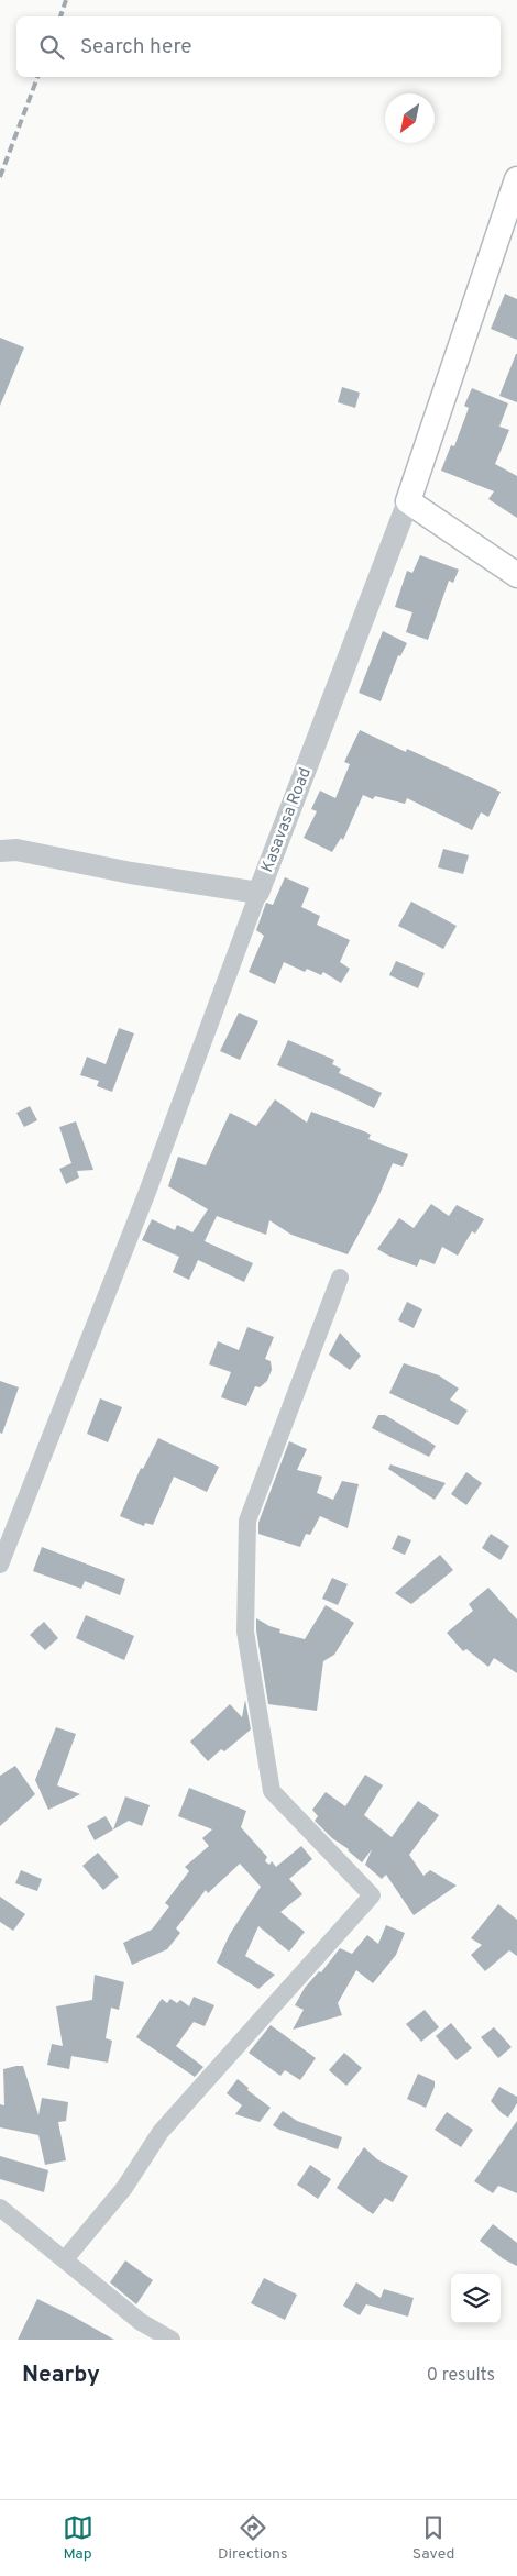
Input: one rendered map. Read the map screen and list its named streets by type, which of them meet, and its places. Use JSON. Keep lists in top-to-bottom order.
{
  "streets": {
    "street": ["Kasavasa Road"]
  },
  "north": "bottom left",
  "page": {
    "search": "Search here",
    "heading": ["Nearby", "0 results"],
    "nav": ["Map", "Directions", "Saved"]
  }
}
